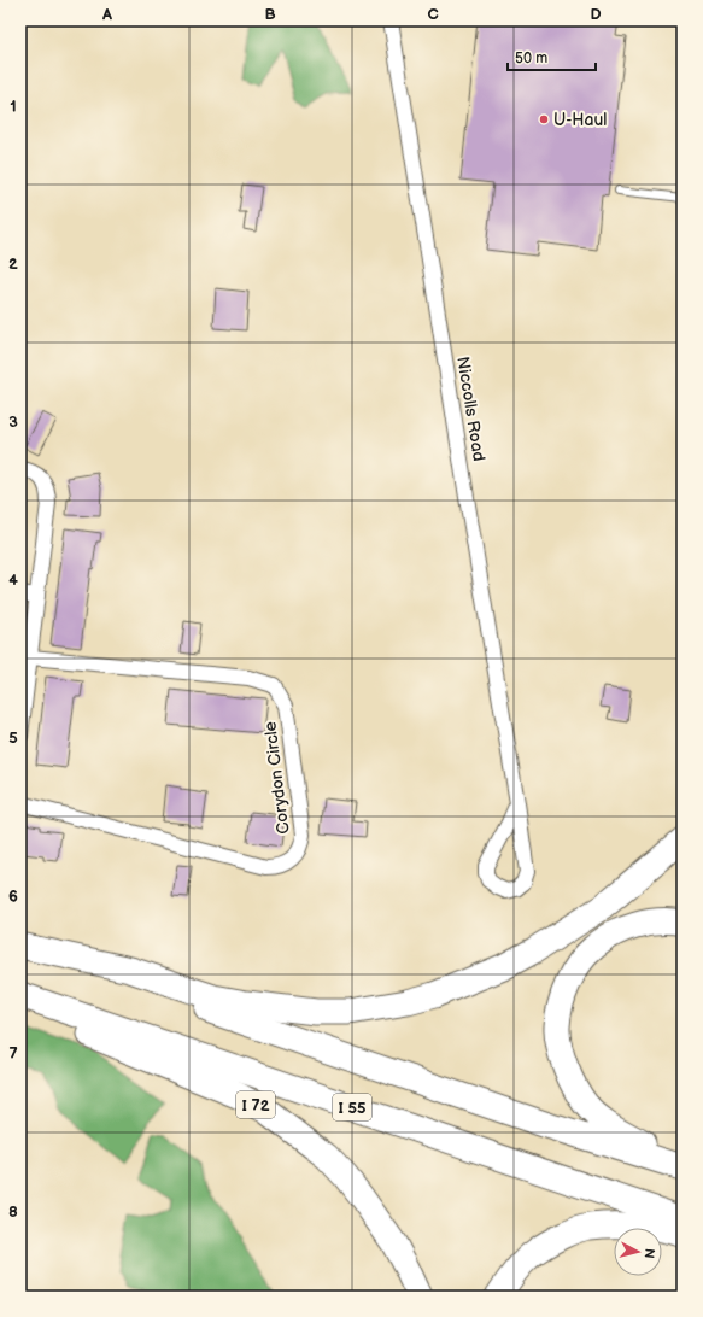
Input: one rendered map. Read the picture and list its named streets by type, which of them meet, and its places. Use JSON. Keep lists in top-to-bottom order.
{
  "streets": {
    "highway": ["I 72", "I 55"],
    "street": ["Niccolls Road", "Corydon Circle"]
  },
  "places": ["U-Haul"],
  "scale_bar": "50 m",
  "north": "right",
  "grid": {
    "columns": [
      "A",
      "B",
      "C",
      "D"
    ],
    "rows": [
      "1",
      "2",
      "3",
      "4",
      "5",
      "6",
      "7",
      "8"
    ]
  }
}
